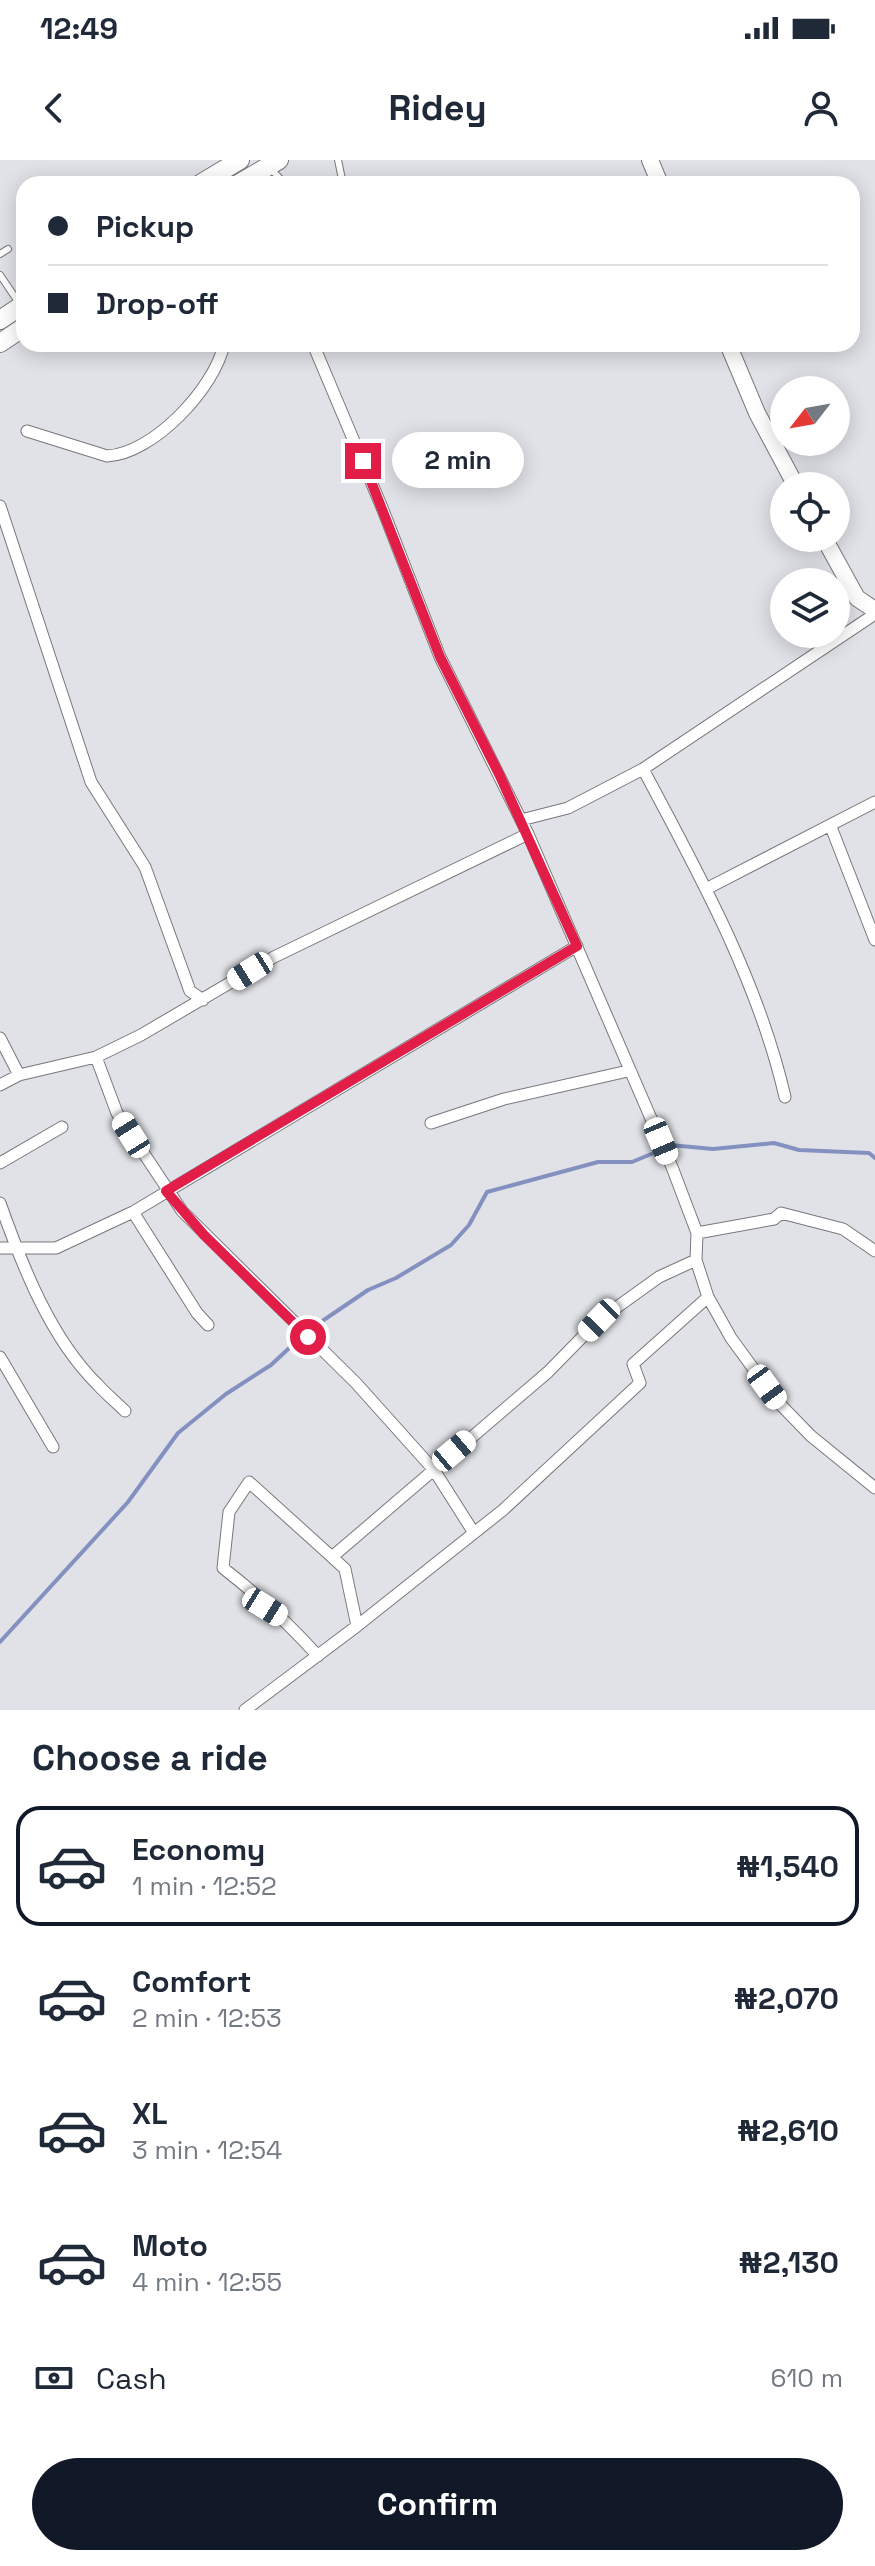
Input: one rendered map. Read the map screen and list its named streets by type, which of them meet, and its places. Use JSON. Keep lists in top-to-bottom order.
{
  "north": "bottom left",
  "page": {
    "status": "12:49",
    "header": "Ridey",
    "banner": ["Pickup", "Drop-off"],
    "bubble": "2 min",
    "heading": "Choose a ride",
    "list": [
      {
        "name": "Economy",
        "note": "1 min · 12:52",
        "value": "₦1,540"
      },
      {
        "name": "Comfort",
        "note": "2 min · 12:53",
        "value": "₦2,070"
      },
      {
        "name": "XL",
        "note": "3 min · 12:54",
        "value": "₦2,610"
      },
      {
        "name": "Moto",
        "note": "4 min · 12:55",
        "value": "₦2,130"
      }
    ],
    "pay": ["Cash", "610 m"],
    "buttons": "Confirm"
  }
}
